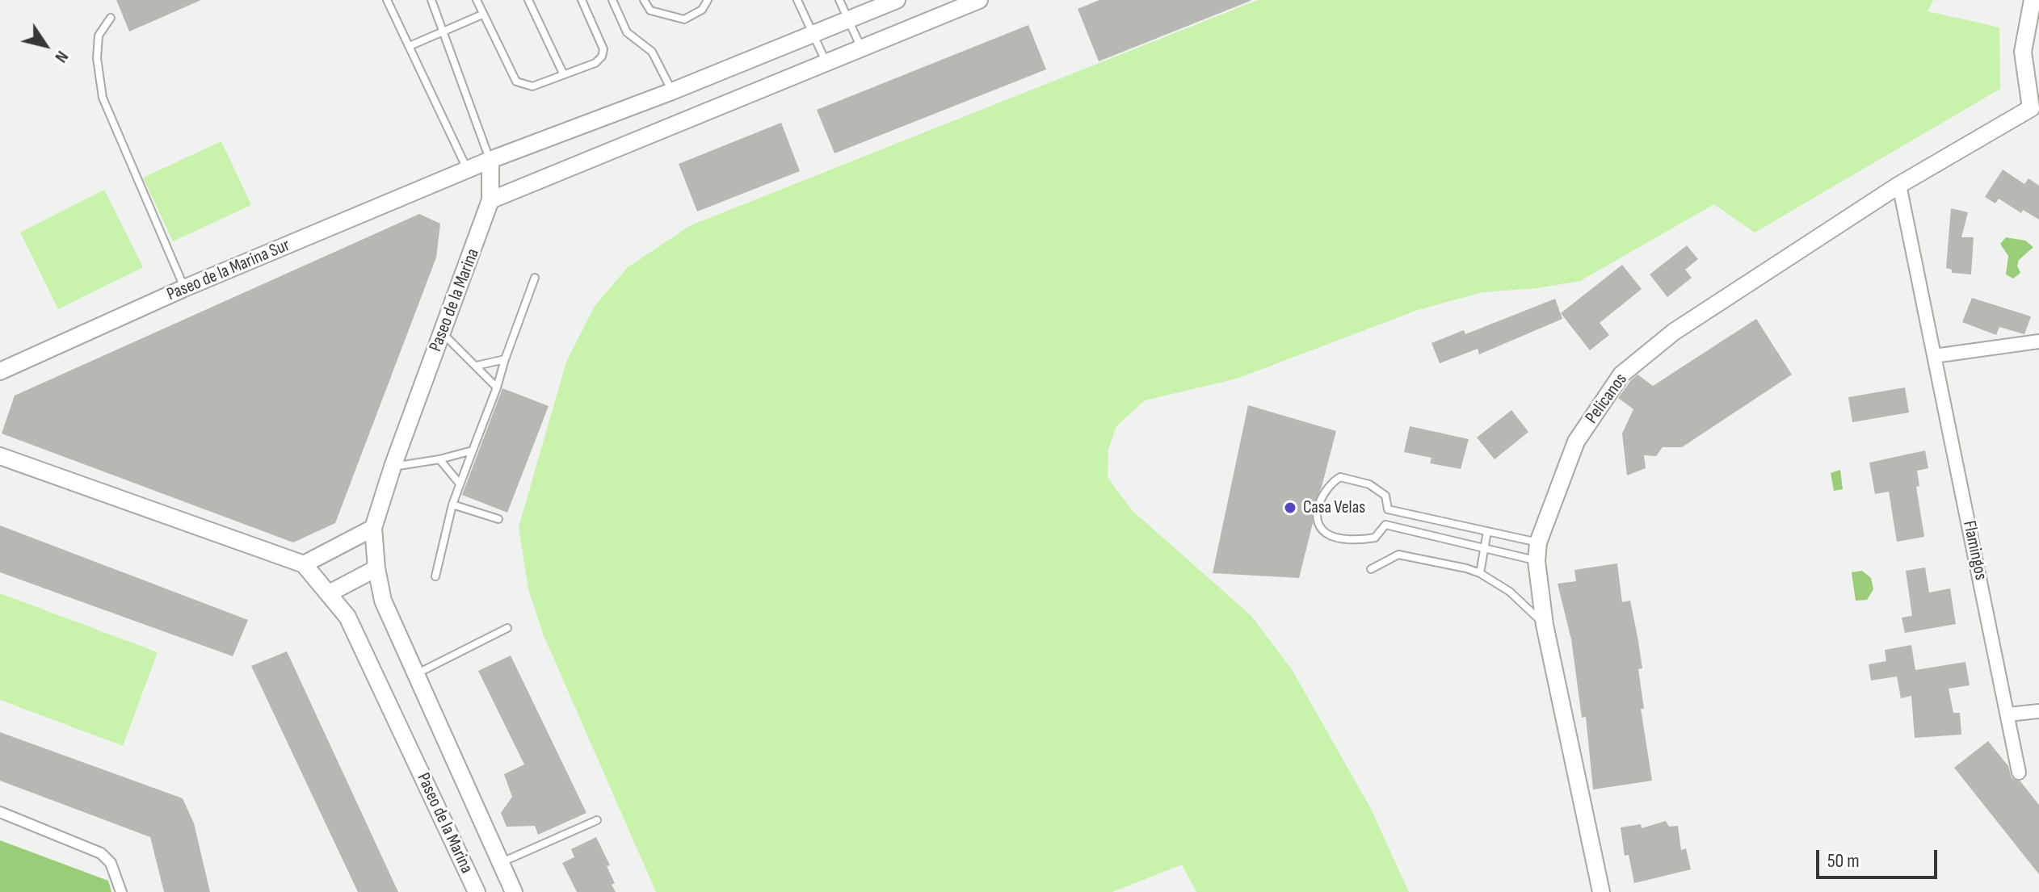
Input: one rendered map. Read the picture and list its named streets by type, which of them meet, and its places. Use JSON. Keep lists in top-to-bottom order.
{
  "streets": {
    "street": [
      "Paseo de la Marina Sur",
      "Paseo de la Marina",
      "Pelicanos",
      "Flamingos"
    ]
  },
  "crossings": [
    ["Pelicanos", "Flamingos"]
  ],
  "places": ["Casa Velas"],
  "scale_bar": "50 m",
  "north": "bottom right"
}
